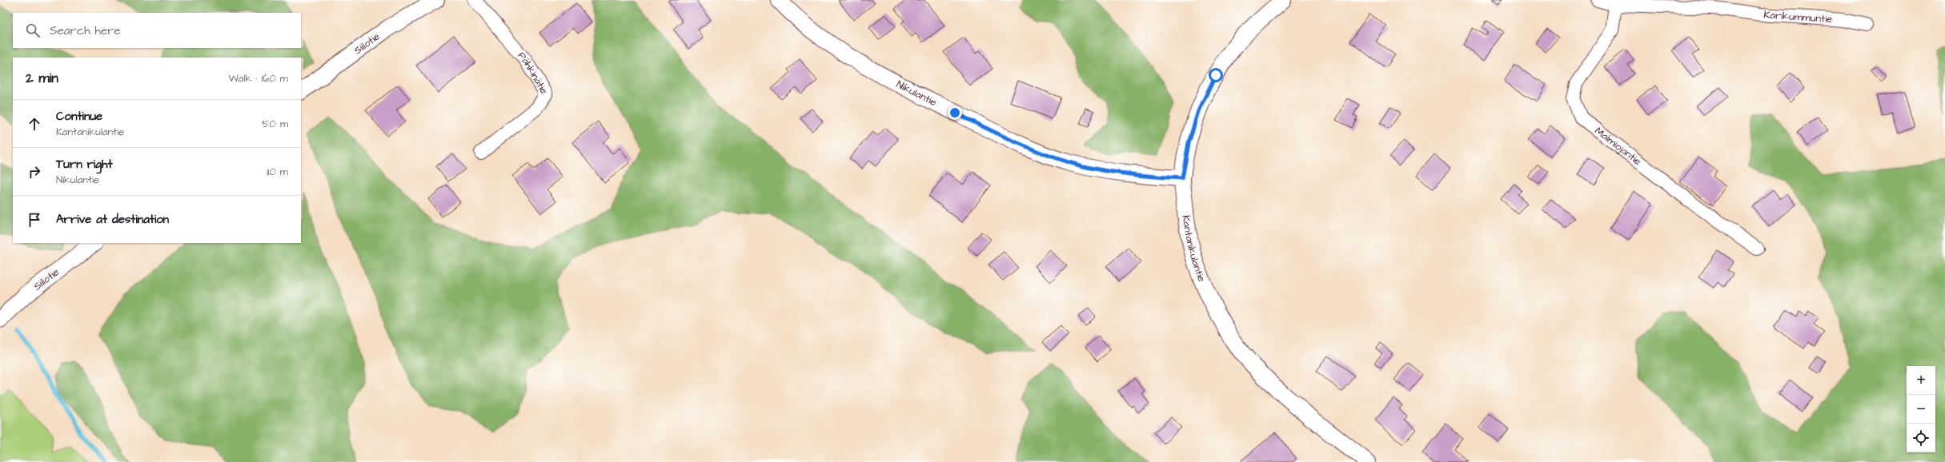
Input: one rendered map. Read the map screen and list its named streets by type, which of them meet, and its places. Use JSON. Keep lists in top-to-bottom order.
{
  "streets": {
    "street": [
      "Karikummuntie",
      "Siilotie",
      "Pähkinätie",
      "Nikulantie",
      "Malmiojantie",
      "Kantanikulantie"
    ]
  },
  "crossings": [
    ["Karikummuntie", "Malmiojantie"],
    ["Nikulantie", "Kantanikulantie"]
  ],
  "page": {
    "search": "Search here",
    "heading": ["2 min", "Walk · 160 m"],
    "list": [
      ["Continue", "Kantanikulantie", "50 m"],
      ["Turn right", "Nikulantie", "110 m"],
      "Arrive at destination"
    ],
    "map_buttons": ["+", "−"]
  }
}
